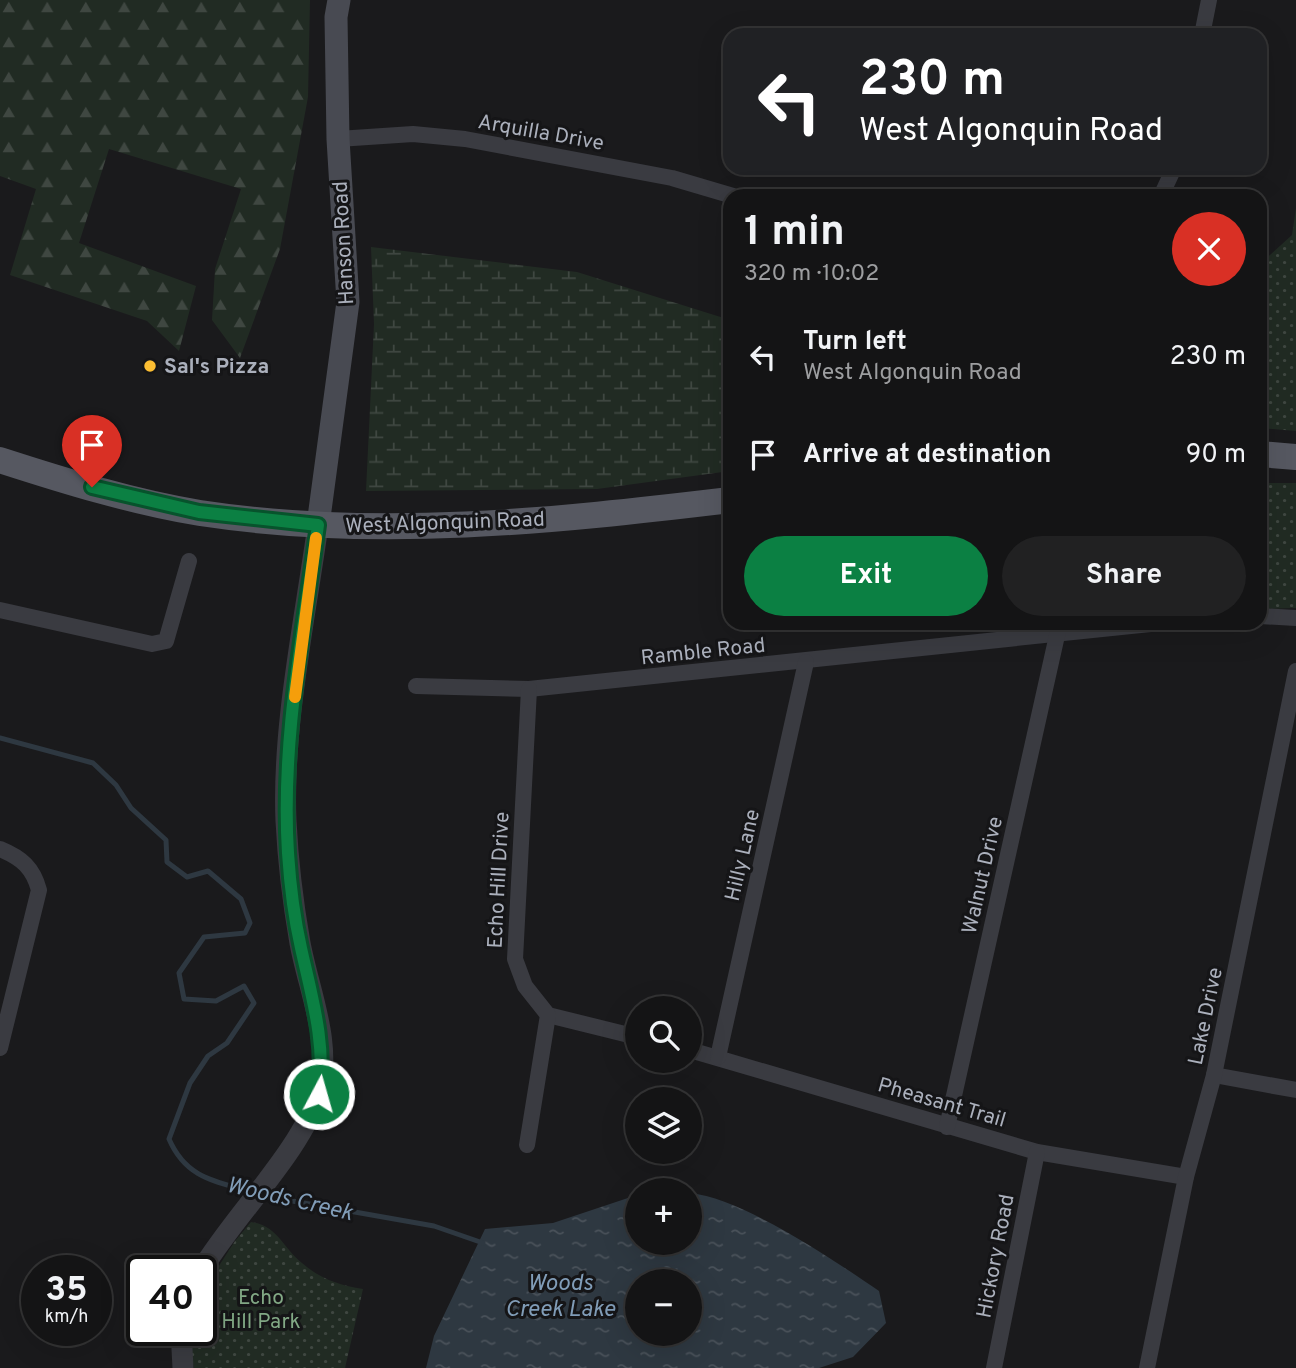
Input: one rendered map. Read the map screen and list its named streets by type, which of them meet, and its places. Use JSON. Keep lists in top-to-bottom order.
{
  "streets": {
    "main road": ["Hanson Road", "West Algonquin Road"],
    "street": [
      "Arquilla Drive",
      "Ramble Road",
      "Hilly Lane",
      "Walnut Drive",
      "Echo Hill Drive",
      "Lake Drive",
      "Pheasant Trail",
      "Hickory Road"
    ]
  },
  "crossings": [
    ["Arquilla Drive", "Hanson Road"],
    ["Hanson Road", "West Algonquin Road"],
    ["Ramble Road", "Hilly Lane"],
    ["Ramble Road", "Walnut Drive"],
    ["Ramble Road", "Echo Hill Drive"],
    ["Hilly Lane", "Pheasant Trail"],
    ["Walnut Drive", "Pheasant Trail"],
    ["Lake Drive", "Pheasant Trail"],
    ["Pheasant Trail", "Hickory Road"]
  ],
  "water": ["Woods Creek", "Woods Creek Lake"],
  "parks": ["Echo Hill Park"],
  "places": ["Sal's Pizza"],
  "page": {
    "turn": ["230 m", "West Algonquin Road"],
    "heading": ["1 min", "320 m · 10:02"],
    "list": [
      {
        "name": "Turn left",
        "note": "West Algonquin Road",
        "value": "230 m"
      },
      {
        "name": "Arrive at destination",
        "value": "90 m"
      }
    ],
    "buttons": ["Exit", "Share"],
    "map_buttons": ["+", "−"],
    "speed": "35 km/h",
    "limit": "40"
  }
}
